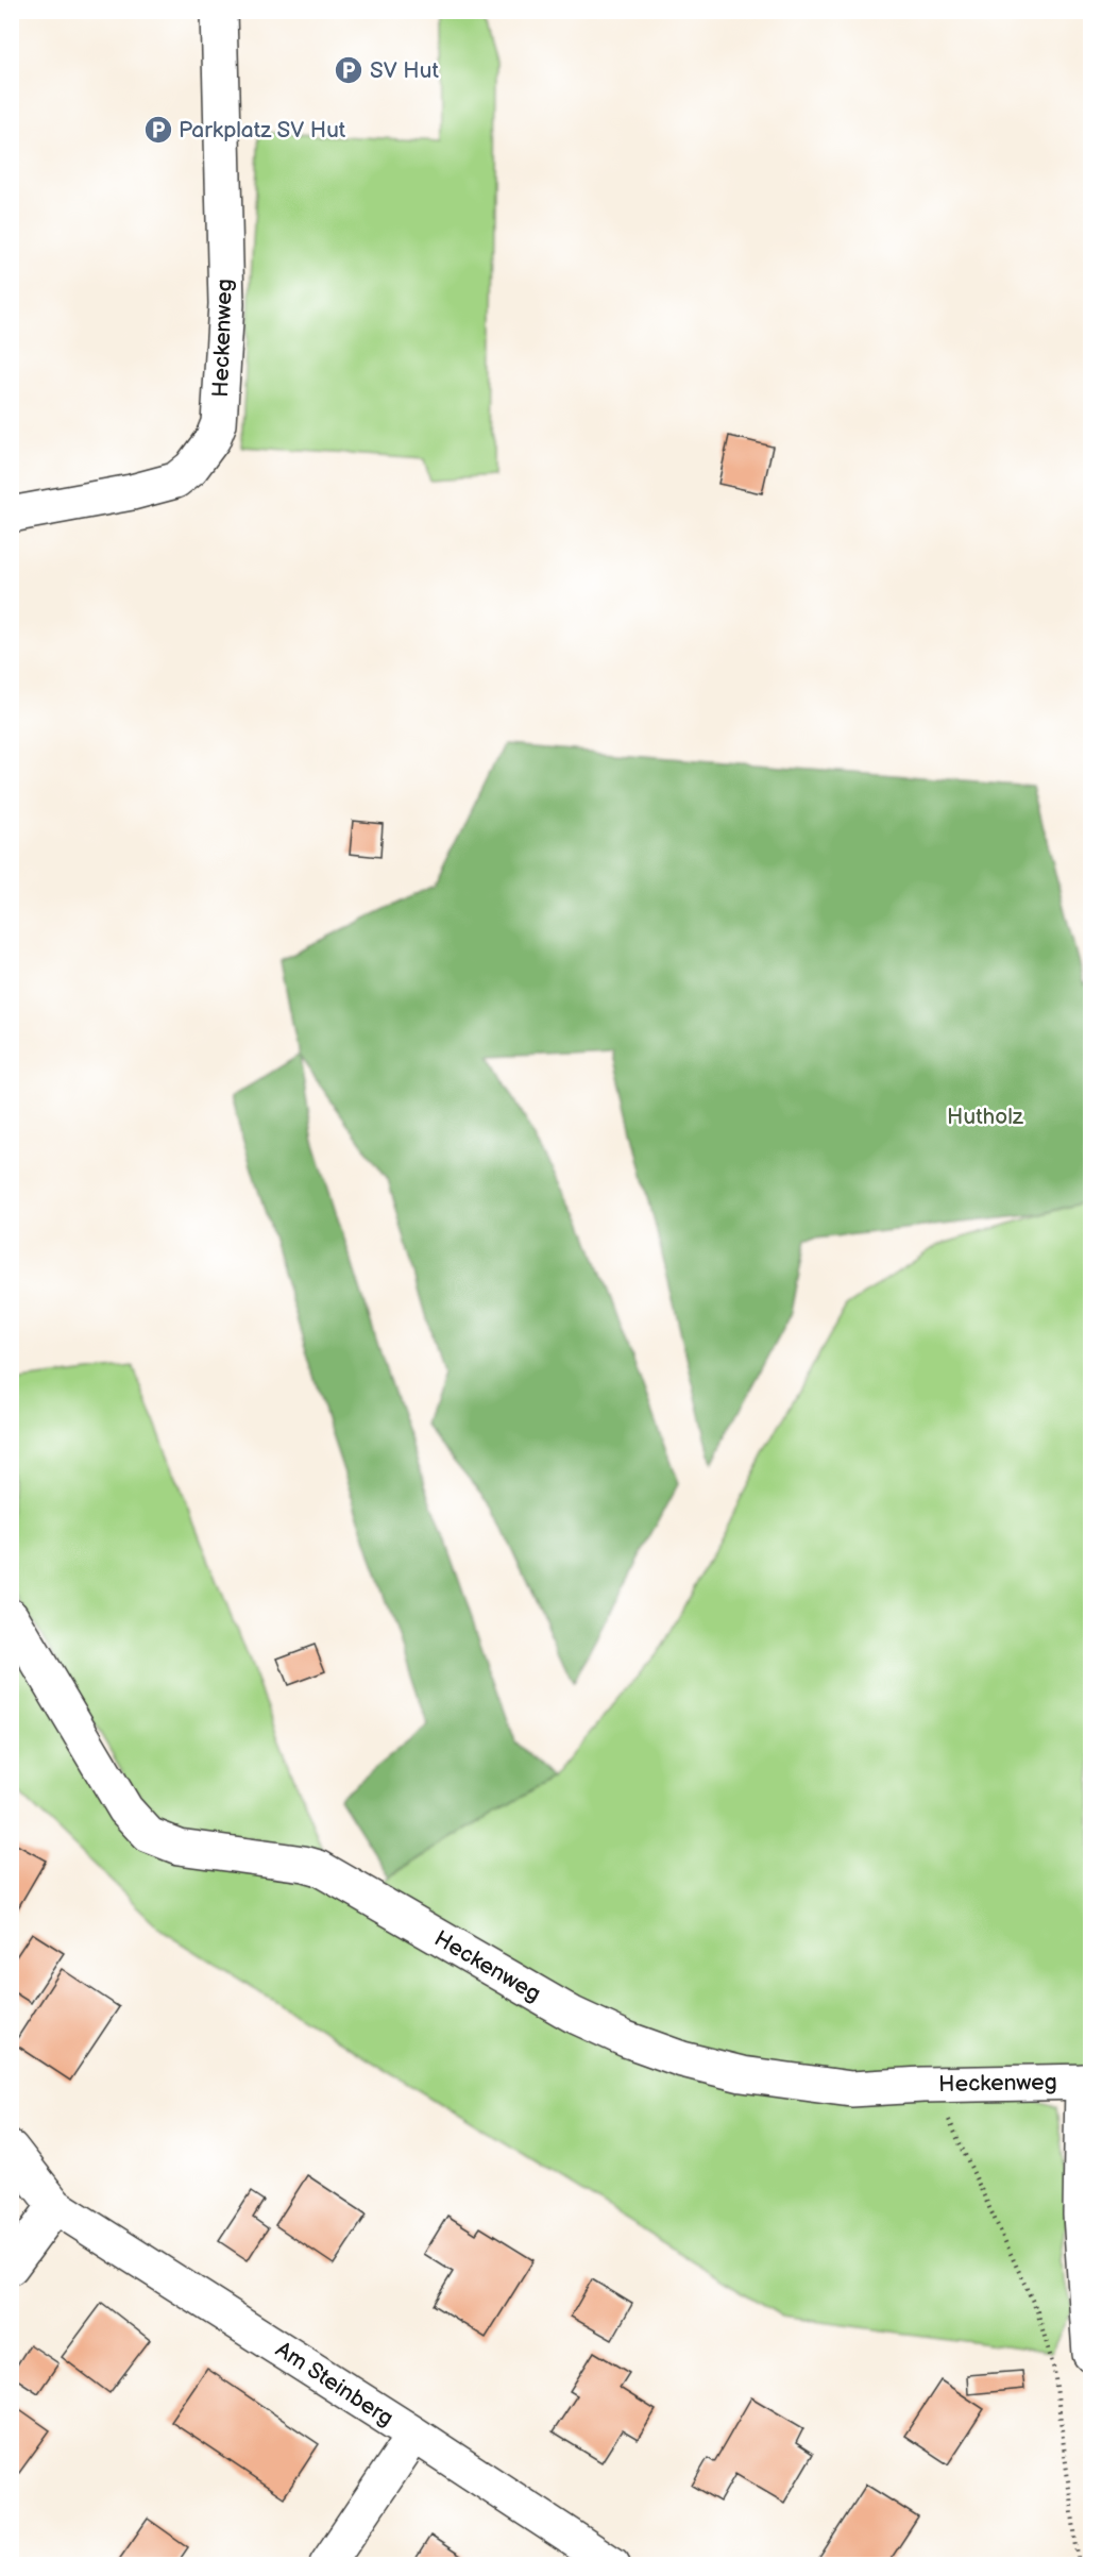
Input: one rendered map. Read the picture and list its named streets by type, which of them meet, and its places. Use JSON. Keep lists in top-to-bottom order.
{
  "streets": {
    "street": ["Heckenweg", "Am Steinberg"]
  },
  "parks": ["Hutholz"],
  "places": {
    "parking": ["SV Hut", "Parkplatz SV Hut"]
  }
}
